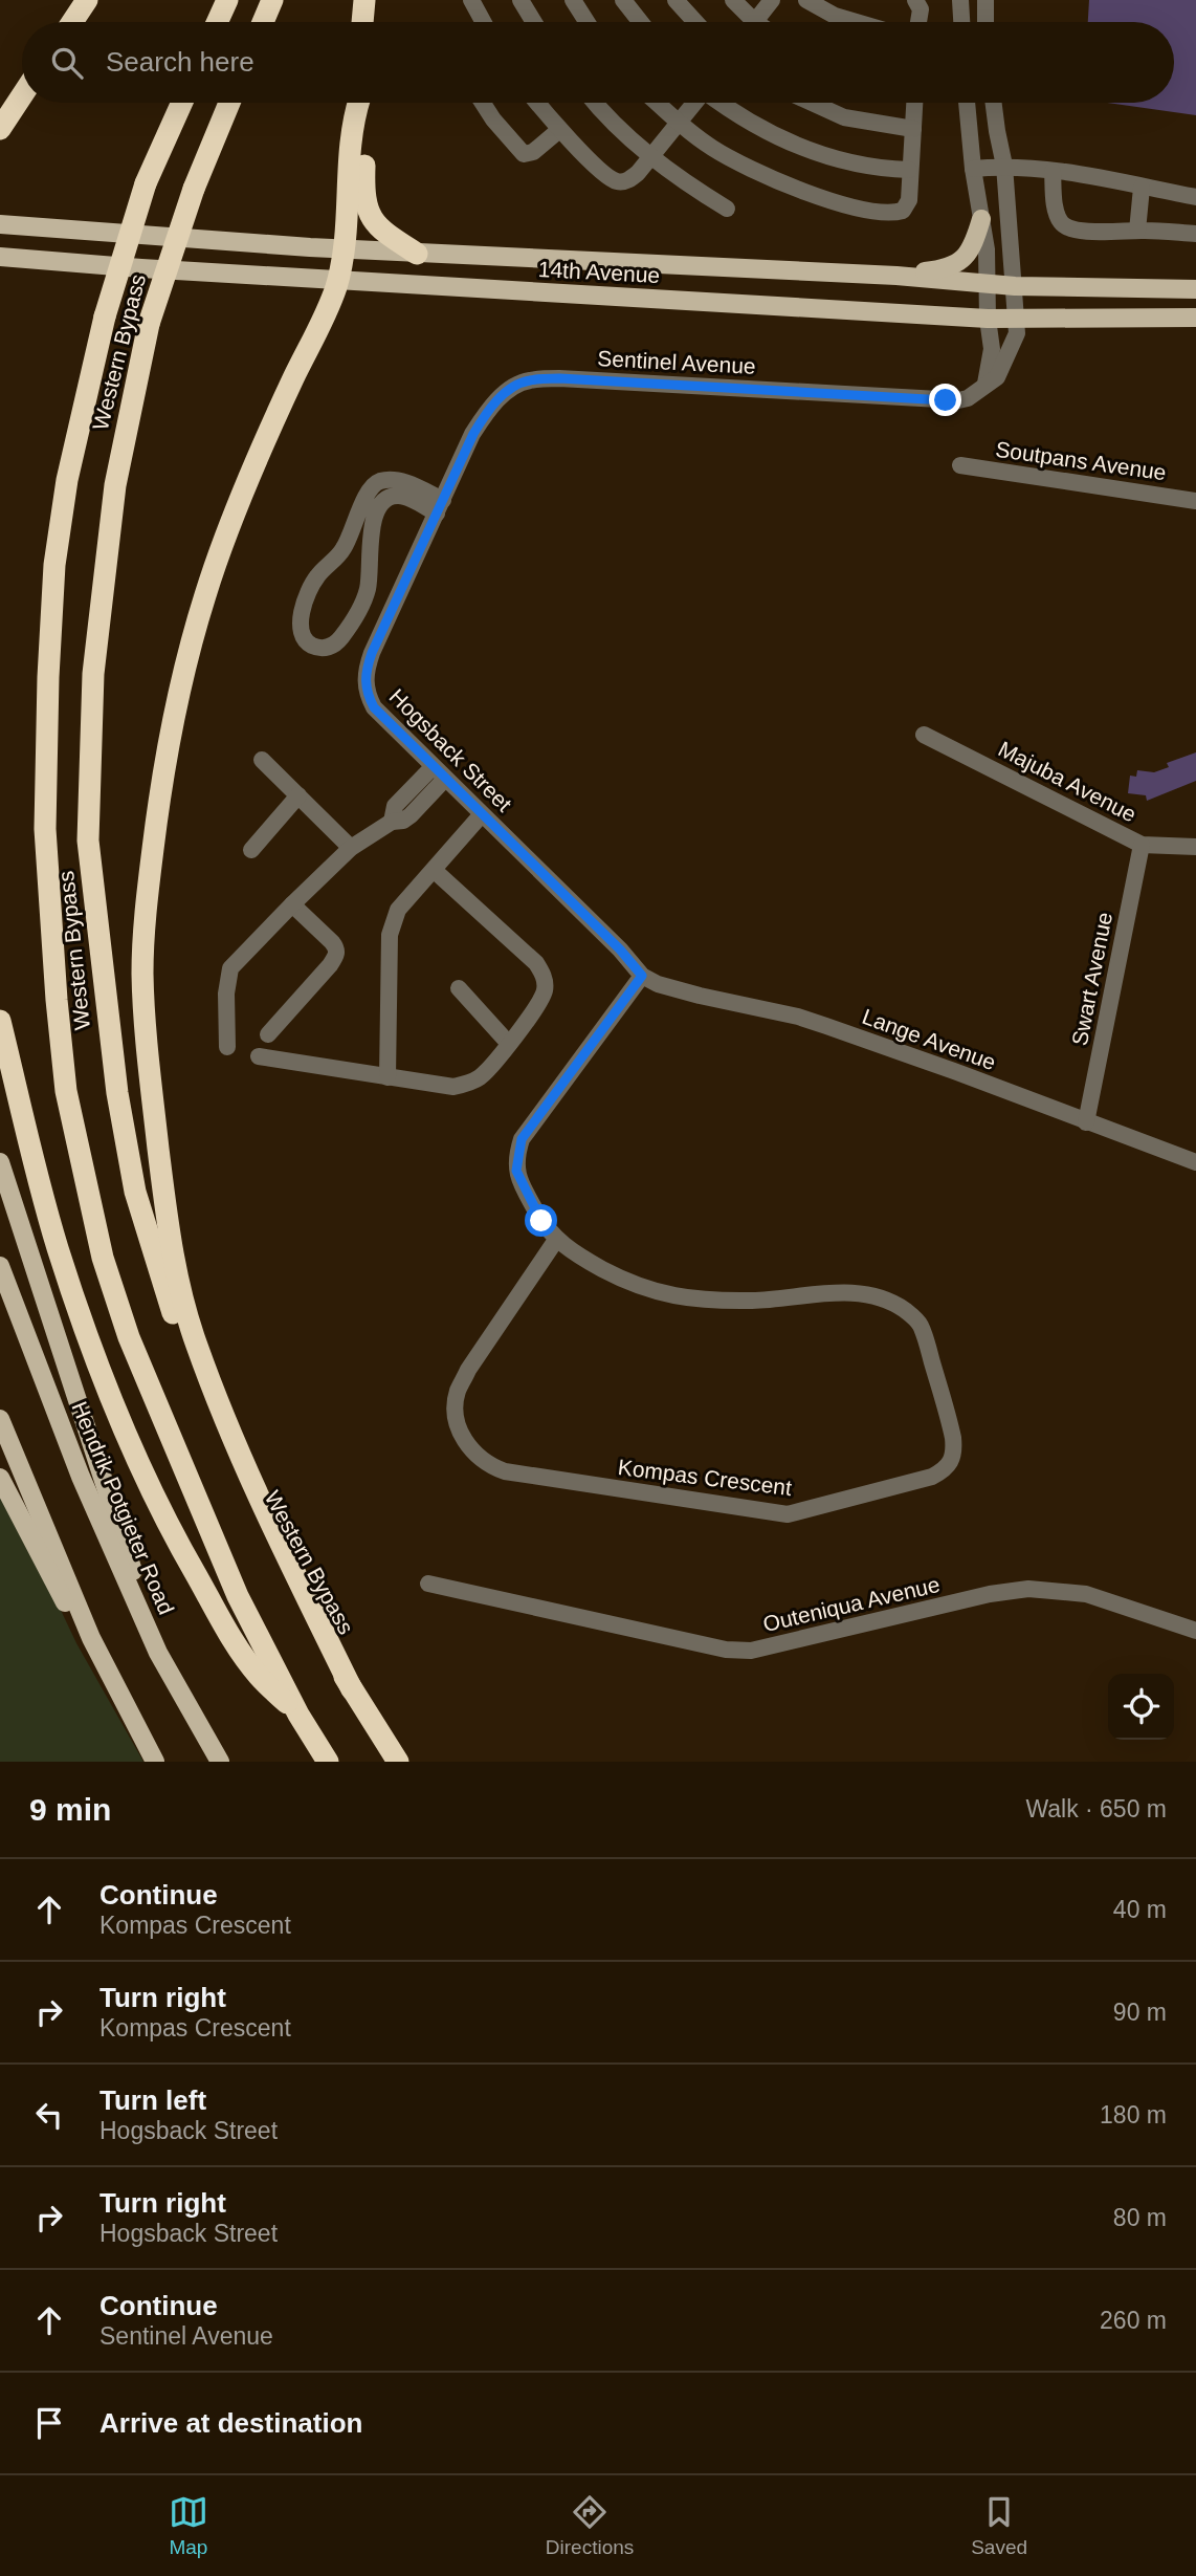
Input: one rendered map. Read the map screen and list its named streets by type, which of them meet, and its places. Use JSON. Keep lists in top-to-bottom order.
{
  "streets": {
    "highway": ["Western Bypass"],
    "main road": ["14th Avenue", "Hendrik Potgieter Road"],
    "street": [
      "Sentinel Avenue",
      "Soutpans Avenue",
      "Hogsback Street",
      "Majuba Avenue",
      "Swart Avenue",
      "Lange Avenue",
      "Kompas Crescent",
      "Outeniqua Avenue"
    ]
  },
  "crossings": [
    ["Sentinel Avenue", "Hogsback Street"],
    ["Hogsback Street", "Lange Avenue"],
    ["Hogsback Street", "Kompas Crescent"],
    ["Majuba Avenue", "Swart Avenue"],
    ["Swart Avenue", "Lange Avenue"],
    ["Lange Avenue", "Kompas Crescent"]
  ],
  "page": {
    "search": "Search here",
    "heading": ["9 min", "Walk · 650 m"],
    "list": [
      ["Continue", "Kompas Crescent", "40 m"],
      ["Turn right", "Kompas Crescent", "90 m"],
      ["Turn left", "Hogsback Street", "180 m"],
      ["Turn right", "Hogsback Street", "80 m"],
      ["Continue", "Sentinel Avenue", "260 m"],
      "Arrive at destination"
    ],
    "nav": ["Map", "Directions", "Saved"]
  }
}
